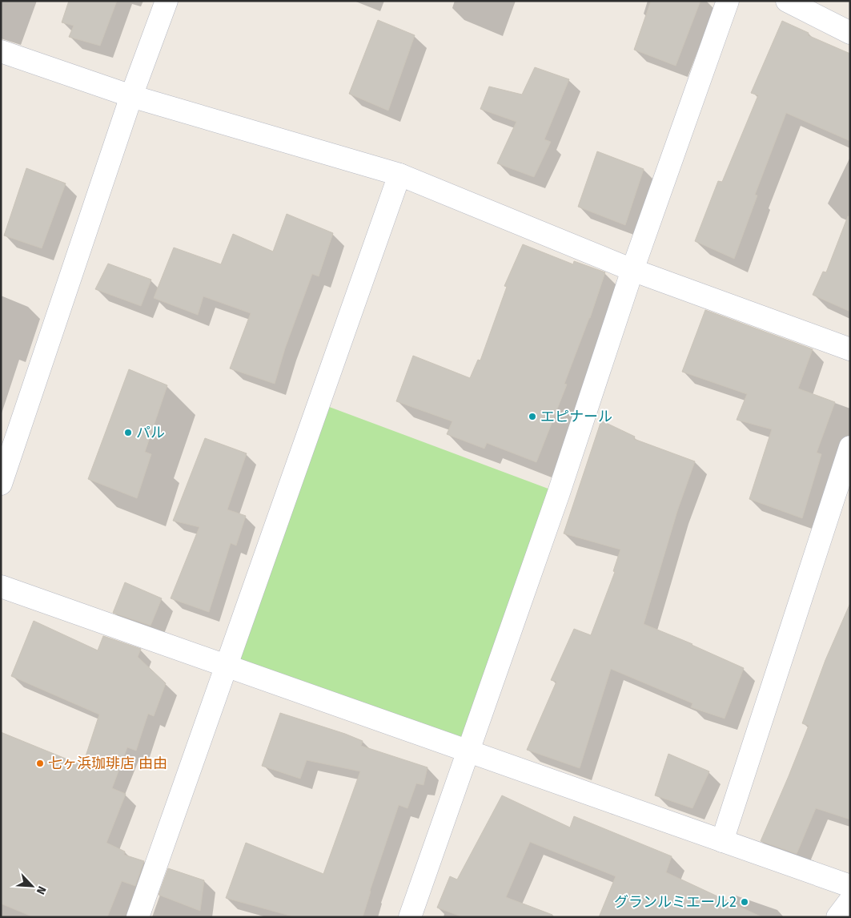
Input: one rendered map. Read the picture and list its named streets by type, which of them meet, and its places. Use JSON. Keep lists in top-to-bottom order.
{
  "places": [
    "エピナール",
    "パル",
    "七ヶ浜珈琲店 由由",
    "グランルミエール2"
  ],
  "north": "bottom right"
}
